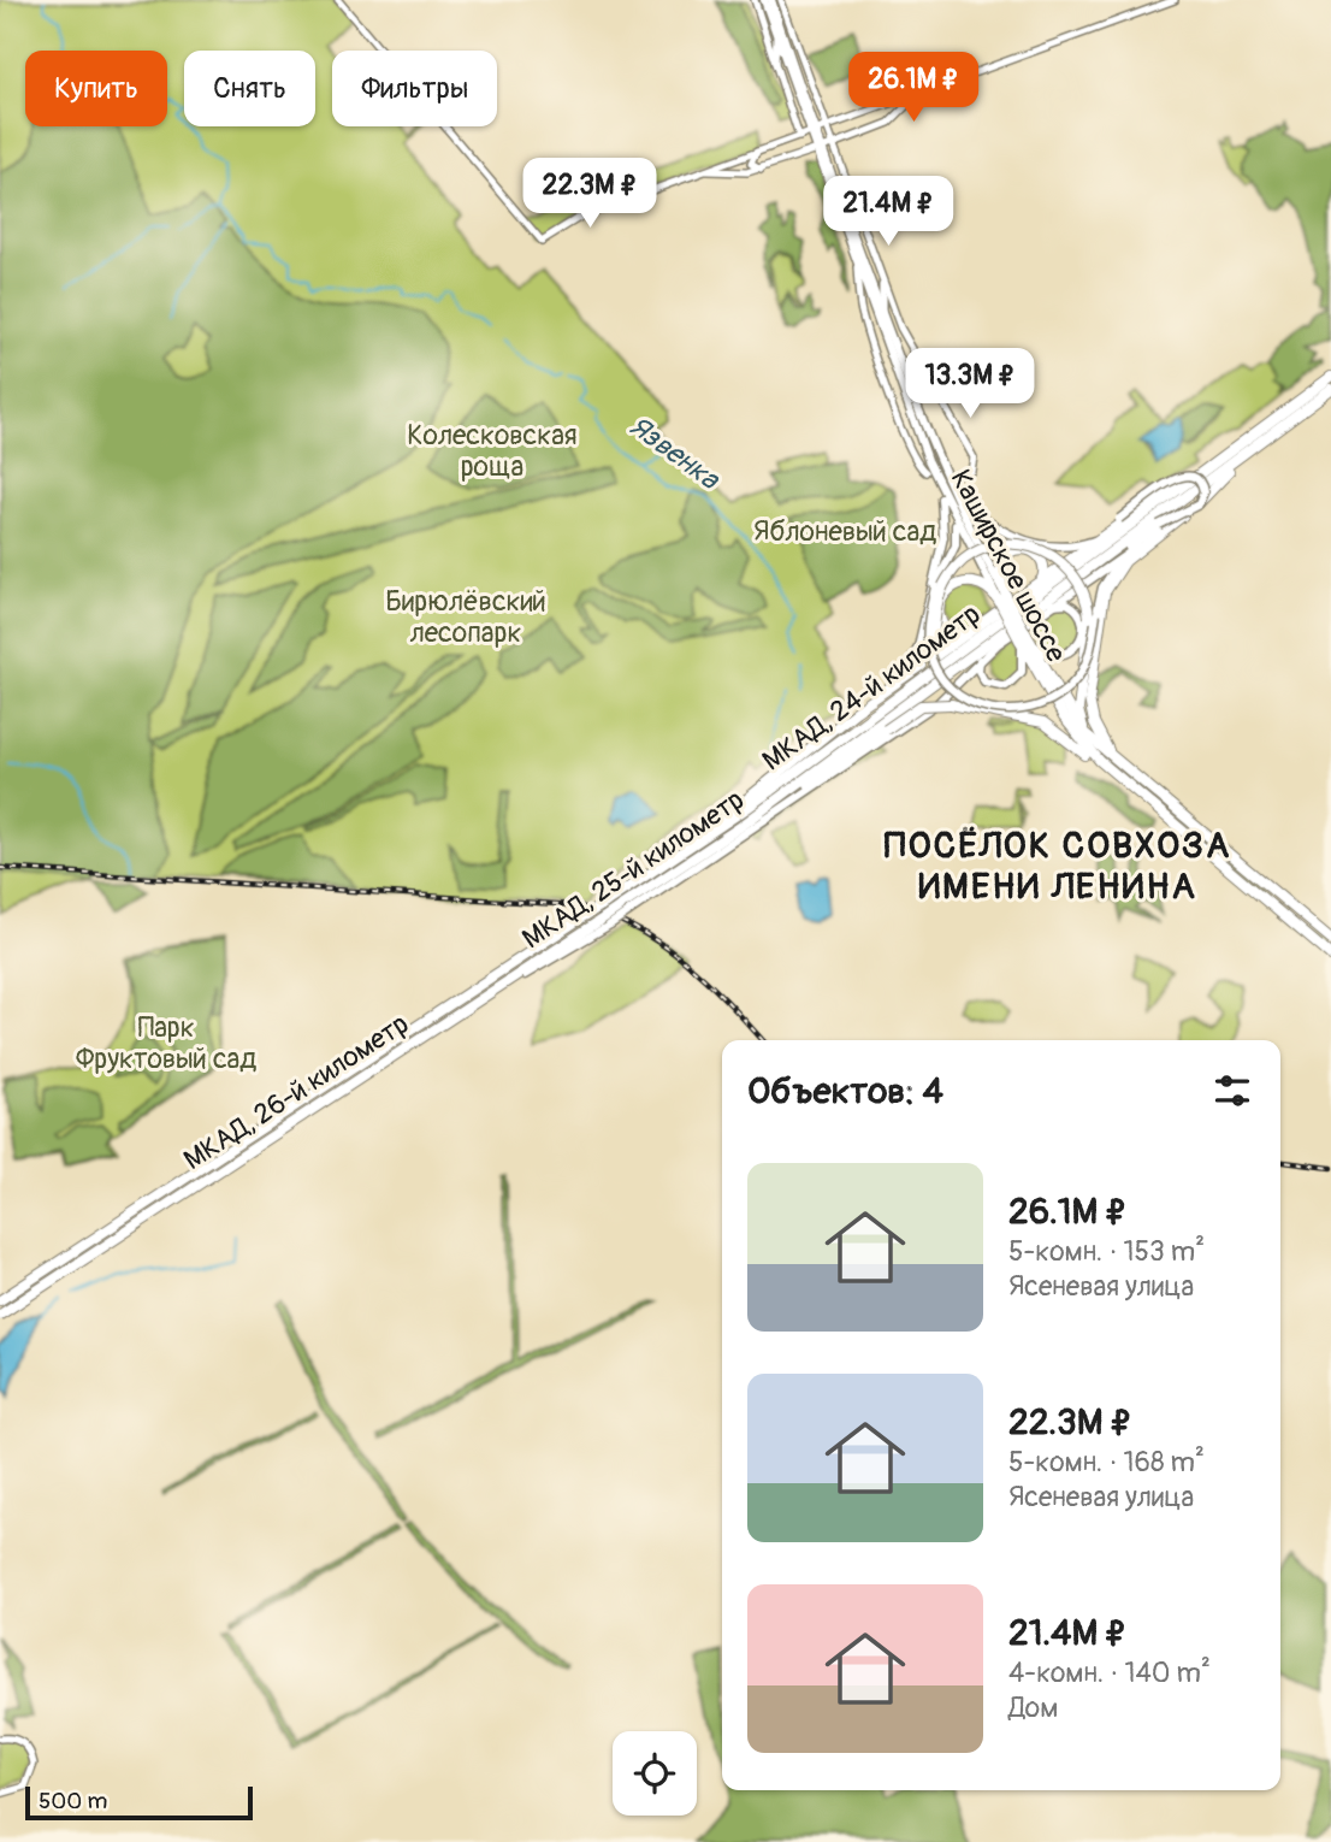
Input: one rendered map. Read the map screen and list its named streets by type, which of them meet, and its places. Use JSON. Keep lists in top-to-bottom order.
{
  "streets": {
    "highway": [
      "Каширское шоссе",
      "МКАД, 24-й километр",
      "МКАД, 25-й километр",
      "МКАД, 26-й километр"
    ]
  },
  "crossings": [
    ["МКАД, 24-й километр", "МКАД, 25-й километр"],
    ["МКАД, 25-й километр", "МКАД, 26-й километр"]
  ],
  "districts": ["ПОСЁЛОК СОВХОЗА ИМЕНИ ЛЕНИНА"],
  "water": ["Язвенка"],
  "parks": [
    "Колесковская роща",
    "Яблоневый сад",
    "Бирюлёвский лесопарк",
    "Парк Фруктовый сад"
  ],
  "scale_bar": "500 m",
  "page": {
    "chip": ["Купить", "Снять", "Фильтры"],
    "price": [
      "26.1M ₽",
      "22.3M ₽",
      "21.4M ₽",
      "13.3M ₽"
    ],
    "heading": "Объектов: 4",
    "list": [
      {
        "name": "26.1M ₽",
        "note": "5-комн. · 153 m² · Ясеневая улица"
      },
      {
        "name": "22.3M ₽",
        "note": "5-комн. · 168 m² · Ясеневая улица"
      },
      {
        "name": "21.4M ₽",
        "note": "4-комн. · 140 m² · Дом"
      }
    ],
    "scale": "500 m"
  }
}
